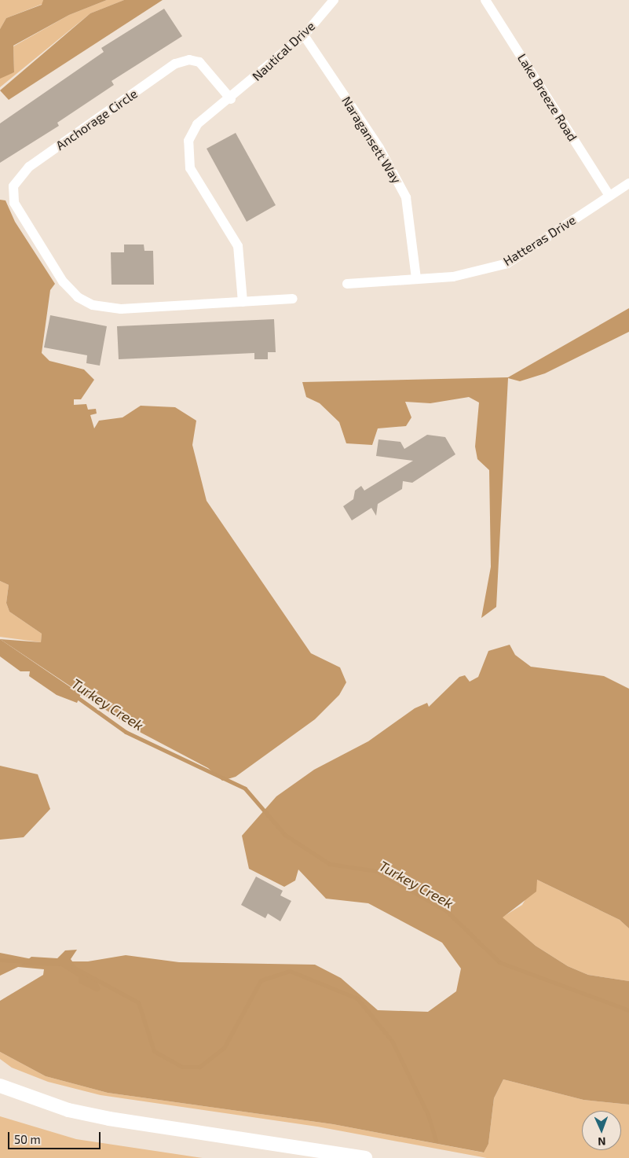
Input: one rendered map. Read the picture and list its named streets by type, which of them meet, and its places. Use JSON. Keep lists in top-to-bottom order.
{
  "streets": {
    "street": [
      "Nautical Drive",
      "Lake Breeze Road",
      "Anchorage Circle",
      "Naragansett Way",
      "Hatteras Drive"
    ]
  },
  "crossings": [
    ["Nautical Drive", "Anchorage Circle"],
    ["Nautical Drive", "Naragansett Way"],
    ["Lake Breeze Road", "Hatteras Drive"],
    ["Naragansett Way", "Hatteras Drive"]
  ],
  "water": ["Turkey Creek"],
  "scale_bar": "50 m",
  "north": "bottom"
}
